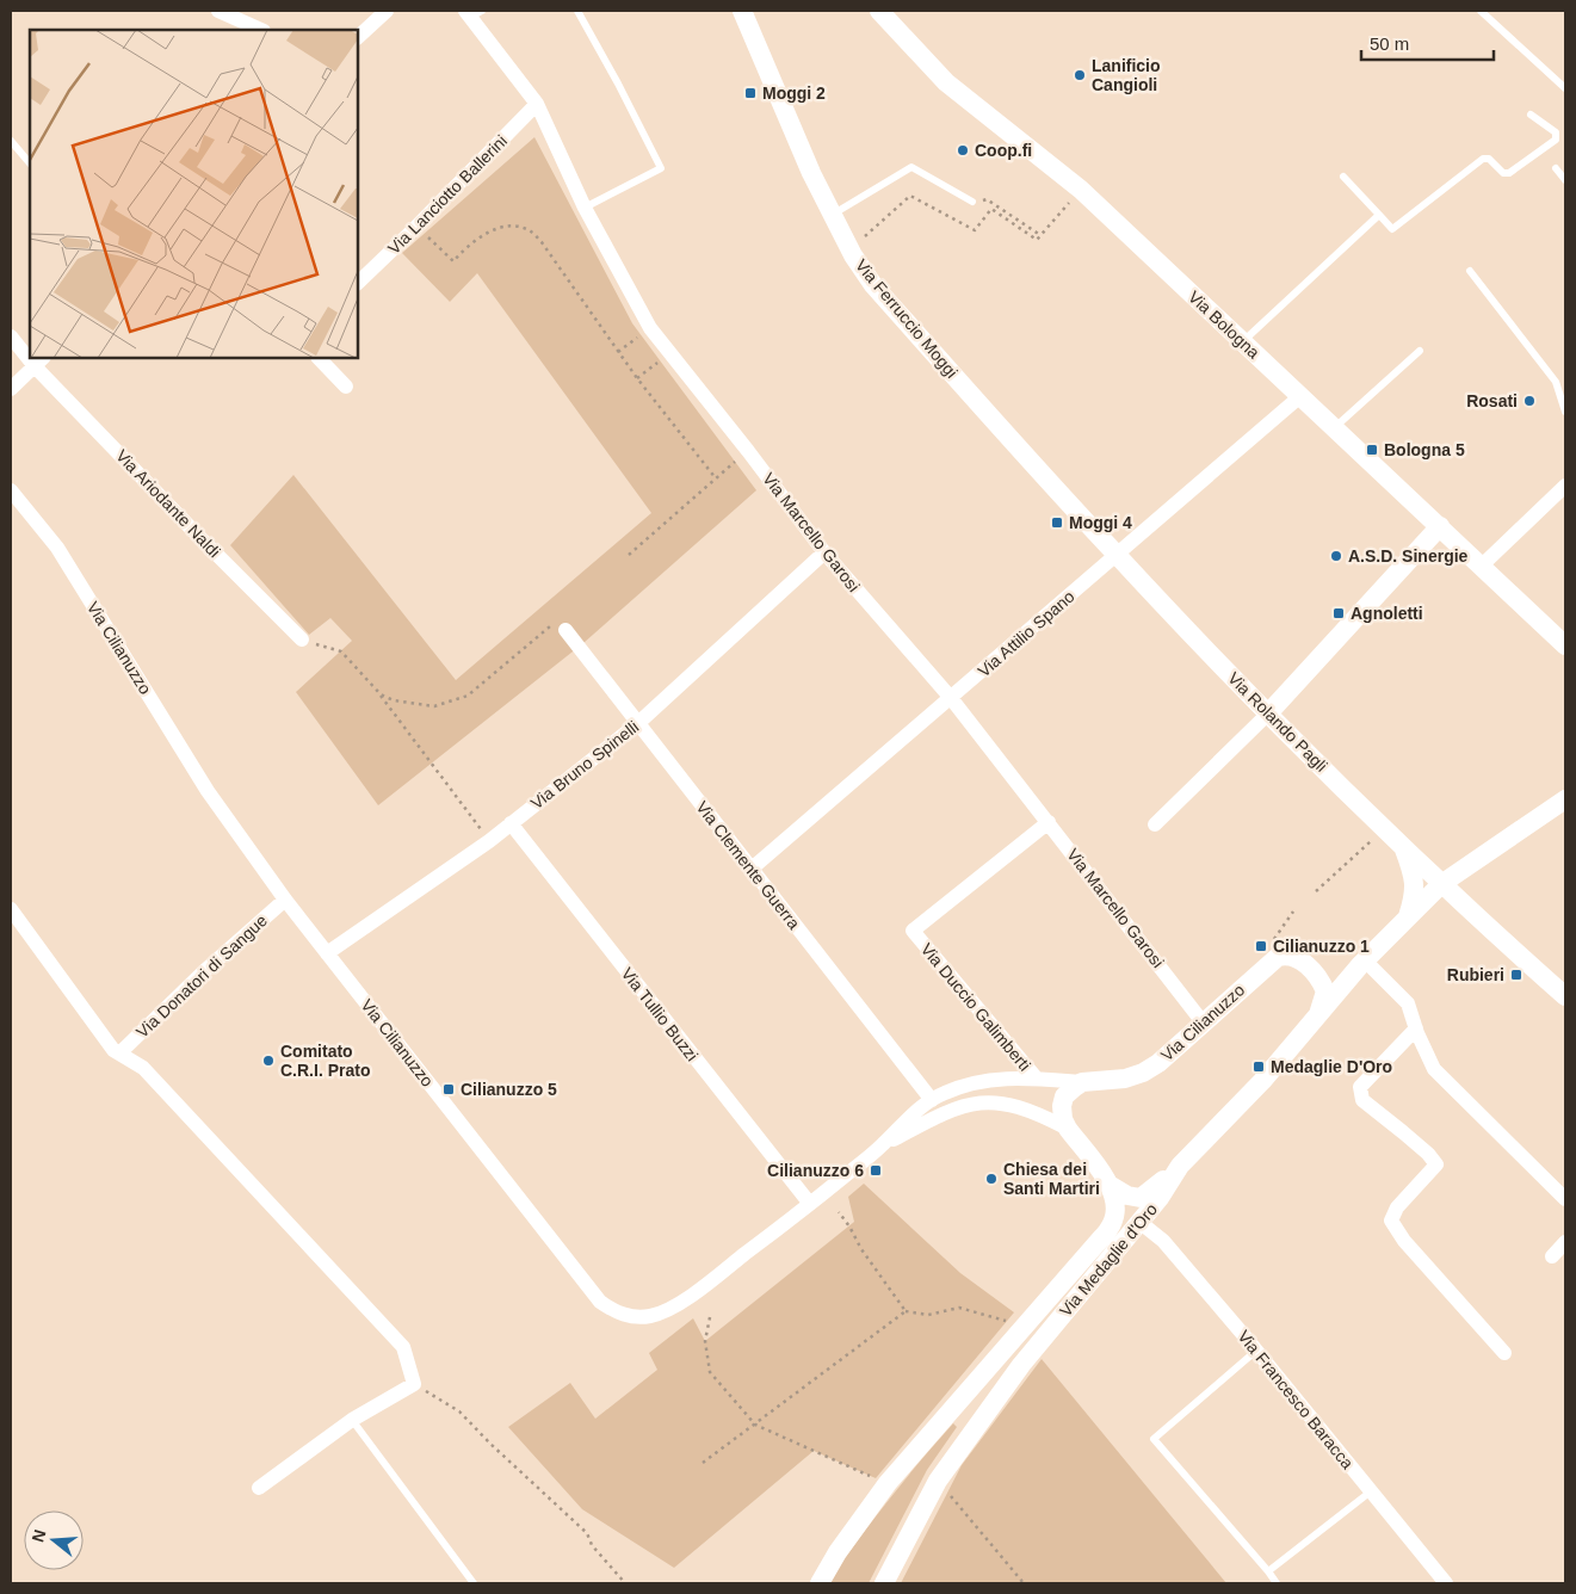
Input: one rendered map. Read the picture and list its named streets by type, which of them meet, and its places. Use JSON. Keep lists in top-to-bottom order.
{
  "streets": {
    "street": [
      "Via Lanciotto Ballerini",
      "Via Ferruccio Moggi",
      "Via Bologna",
      "Via Ariodante Naldi",
      "Via Marcello Garosi",
      "Via Attilio Spano",
      "Via Cilianuzzo",
      "Via Rolando Pagli",
      "Via Bruno Spinelli",
      "Via Clemente Guerra",
      "Via Donatori di Sangue",
      "Via Duccio Galimberti",
      "Via Tullio Buzzi",
      "Via Medaglie d'Oro",
      "Via Francesco Baracca"
    ]
  },
  "crossings": [
    ["Via Lanciotto Ballerini", "Via Marcello Garosi"],
    ["Via Ferruccio Moggi", "Via Attilio Spano"],
    ["Via Ferruccio Moggi", "Via Rolando Pagli"],
    ["Via Bologna", "Via Attilio Spano"],
    ["Via Marcello Garosi", "Via Attilio Spano"],
    ["Via Marcello Garosi", "Via Cilianuzzo"],
    ["Via Marcello Garosi", "Via Bruno Spinelli"],
    ["Via Marcello Garosi", "Via Duccio Galimberti"],
    ["Via Attilio Spano", "Via Rolando Pagli"],
    ["Via Attilio Spano", "Via Clemente Guerra"],
    ["Via Cilianuzzo", "Via Bruno Spinelli"],
    ["Via Cilianuzzo", "Via Clemente Guerra"],
    ["Via Cilianuzzo", "Via Donatori di Sangue"],
    ["Via Cilianuzzo", "Via Duccio Galimberti"],
    ["Via Cilianuzzo", "Via Tullio Buzzi"],
    ["Via Cilianuzzo", "Via Medaglie d'Oro"],
    ["Via Rolando Pagli", "Via Medaglie d'Oro"],
    ["Via Bruno Spinelli", "Via Clemente Guerra"],
    ["Via Bruno Spinelli", "Via Tullio Buzzi"],
    ["Via Medaglie d'Oro", "Via Francesco Baracca"]
  ],
  "places": {
    "other": [
      "Lanificio Cangioli",
      "Coop.fi",
      "Rosati",
      "A.S.D. Sinergie",
      "Comitato C.R.I. Prato",
      "Chiesa dei Santi Martiri"
    ],
    "transit": [
      "Moggi 2",
      "Bologna 5",
      "Moggi 4",
      "Agnoletti",
      "Cilianuzzo 1",
      "Rubieri",
      "Medaglie D'Oro",
      "Cilianuzzo 5",
      "Cilianuzzo 6"
    ]
  },
  "scale_bar": "50 m",
  "north": "left"
}
